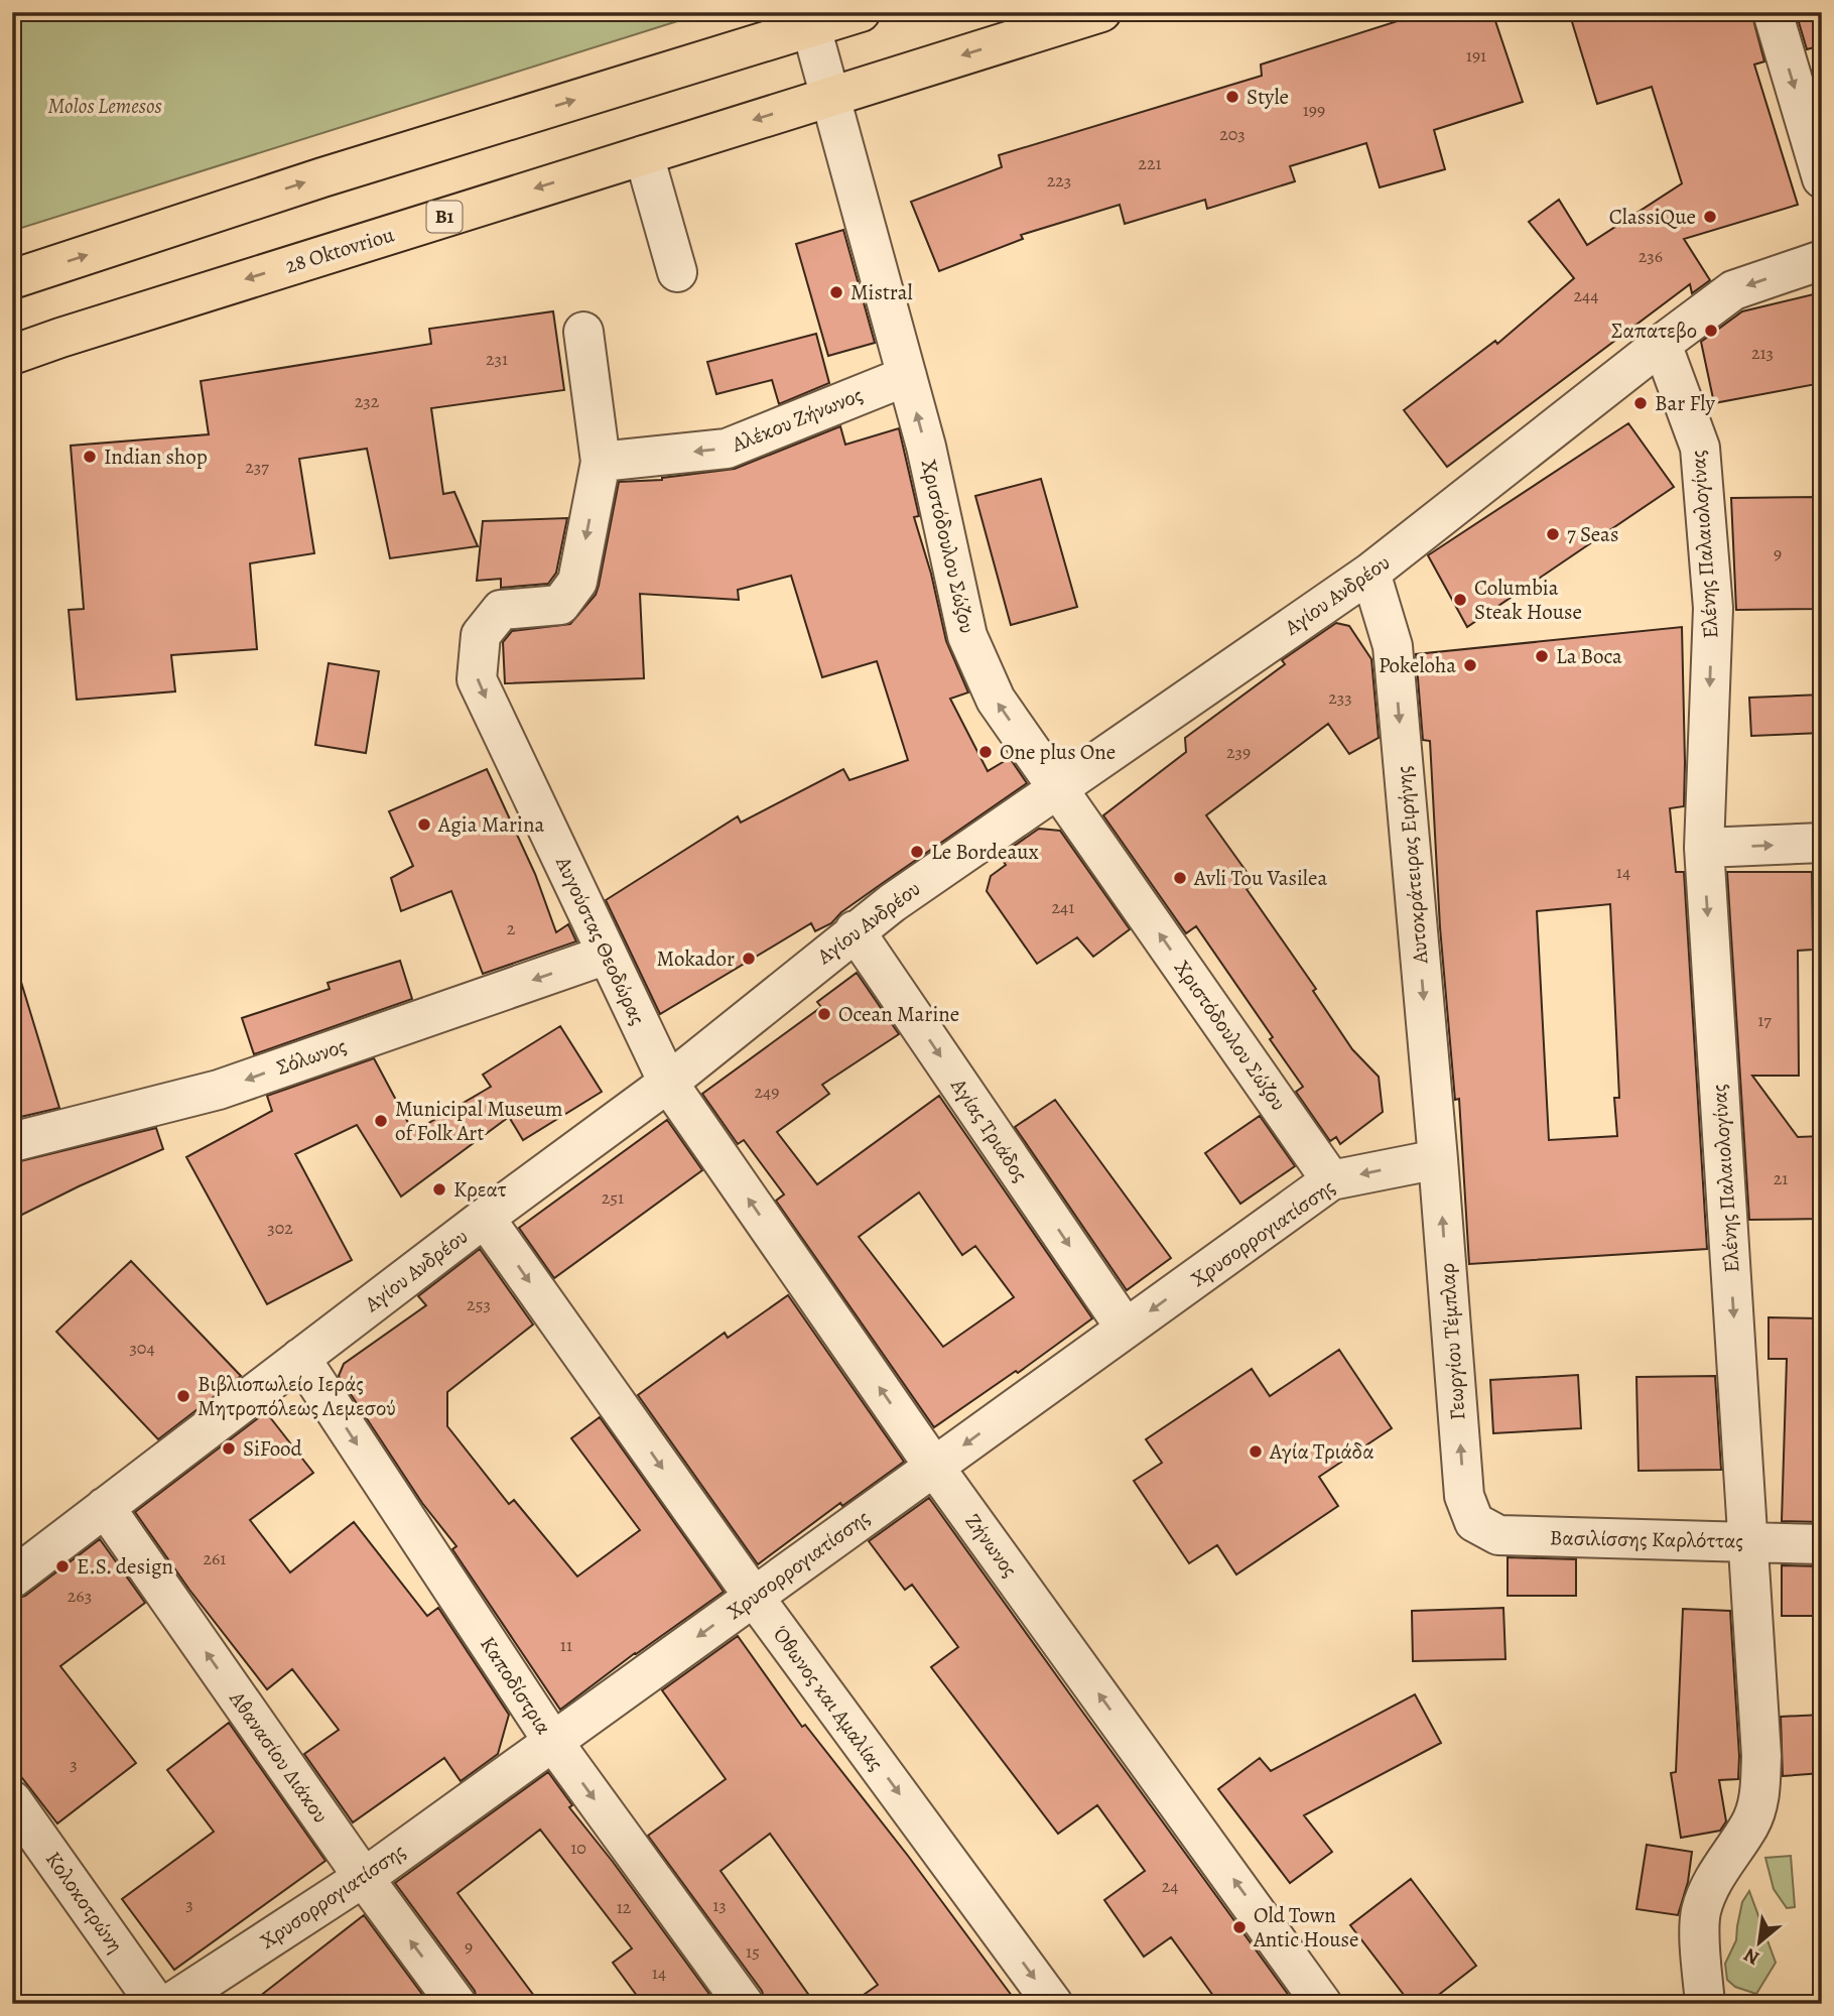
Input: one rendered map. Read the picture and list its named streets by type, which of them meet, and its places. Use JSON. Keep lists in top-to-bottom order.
{
  "streets": {
    "main road": ["B1", "28 Oktovriou"],
    "street": [
      "Αλέκου Ζήνωνος",
      "Ελένης Παλαιολογίνας",
      "Χριστόδουλου Σώζου",
      "Αγίου Ανδρέου",
      "Αυτοκράτειρας Ειρήνης",
      "Αυγούστας Θεοδώρας",
      "Σόλωνος",
      "Αγίας Τριάδος",
      "Χρυσορρογιατίσσης",
      "Γεωργίου Τέμπλαρ",
      "Βασιλίσσης Καρλόττας",
      "Ζήνωνος",
      "Καποδίστρια",
      "Όθωνος και Αμαλίας",
      "Αθανασίου Διάκου",
      "Κολοκοτρώνη"
    ]
  },
  "crossings": [
    ["B1", "28 Oktovriou"],
    ["B1", "Χριστόδουλου Σώζου"],
    ["28 Oktovriou", "Χριστόδουλου Σώζου"],
    ["Αλέκου Ζήνωνος", "Χριστόδουλου Σώζου"],
    ["Αλέκου Ζήνωνος", "Αυγούστας Θεοδώρας"],
    ["Ελένης Παλαιολογίνας", "Αγίου Ανδρέου"],
    ["Ελένης Παλαιολογίνας", "Βασιλίσσης Καρλόττας"],
    ["Χριστόδουλου Σώζου", "Αγίου Ανδρέου"],
    ["Χριστόδουλου Σώζου", "Χρυσορρογιατίσσης"],
    ["Αγίου Ανδρέου", "Αυτοκράτειρας Ειρήνης"],
    ["Αγίου Ανδρέου", "Αυγούστας Θεοδώρας"],
    ["Αγίου Ανδρέου", "Αγίας Τριάδος"],
    ["Αγίου Ανδρέου", "Ζήνωνος"],
    ["Αγίου Ανδρέου", "Καποδίστρια"],
    ["Αγίου Ανδρέου", "Όθωνος και Αμαλίας"],
    ["Αγίου Ανδρέου", "Αθανασίου Διάκου"],
    ["Αυτοκράτειρας Ειρήνης", "Χρυσορρογιατίσσης"],
    ["Αυτοκράτειρας Ειρήνης", "Γεωργίου Τέμπλαρ"],
    ["Αυγούστας Θεοδώρας", "Σόλωνος"],
    ["Αυγούστας Θεοδώρας", "Ζήνωνος"],
    ["Αγίας Τριάδος", "Χρυσορρογιατίσσης"],
    ["Χρυσορρογιατίσσης", "Γεωργίου Τέμπλαρ"],
    ["Χρυσορρογιατίσσης", "Ζήνωνος"],
    ["Χρυσορρογιατίσσης", "Καποδίστρια"],
    ["Χρυσορρογιατίσσης", "Όθωνος και Αμαλίας"],
    ["Χρυσορρογιατίσσης", "Αθανασίου Διάκου"],
    ["Γεωργίου Τέμπλαρ", "Βασιλίσσης Καρλόττας"]
  ],
  "one_way": [
    "Αλέκου Ζήνωνος",
    "Ελένης Παλαιολογίνας",
    "Χριστόδουλου Σώζου",
    "Αυτοκράτειρας Ειρήνης",
    "Αυγούστας Θεοδώρας",
    "Σόλωνος",
    "Αγίας Τριάδος",
    "Χρυσορρογιατίσσης",
    "Γεωργίου Τέμπλαρ",
    "Ζήνωνος",
    "Καποδίστρια",
    "Όθωνος και Αμαλίας",
    "Αθανασίου Διάκου"
  ],
  "parks": ["Molos Lemesos"],
  "places": [
    "Style",
    "ClassiQue",
    "Mistral",
    "Σαπατεβο",
    "Bar Fly",
    "Indian shop",
    "7 Seas",
    "Columbia Steak House",
    "La Boca",
    "Pokeloha",
    "One plus One",
    "Agia Marina",
    "Le Bordeaux",
    "Avli Tou Vasilea",
    "Mokador",
    "Ocean Marine",
    "Municipal Museum of Folk Art",
    "Κρεατ",
    "Βιβλιοπωλείο Ιεράς Μητροπόλεως Λεμεσού",
    "SiFood",
    "Αγία Τριάδα",
    "E.S. design",
    "Old Town Antic House"
  ],
  "house_numbers": [
    "191",
    "199",
    "203",
    "221",
    "223",
    "236",
    "244",
    "213",
    "231",
    "232",
    "237",
    "9",
    "233",
    "239",
    "14",
    "241",
    "2",
    "17",
    "249",
    "21",
    "251",
    "302",
    "253",
    "304",
    "261",
    "263",
    "11",
    "3",
    "10",
    "24",
    "3",
    "13",
    "12",
    "9",
    "15",
    "14"
  ],
  "north": "bottom left"
}
